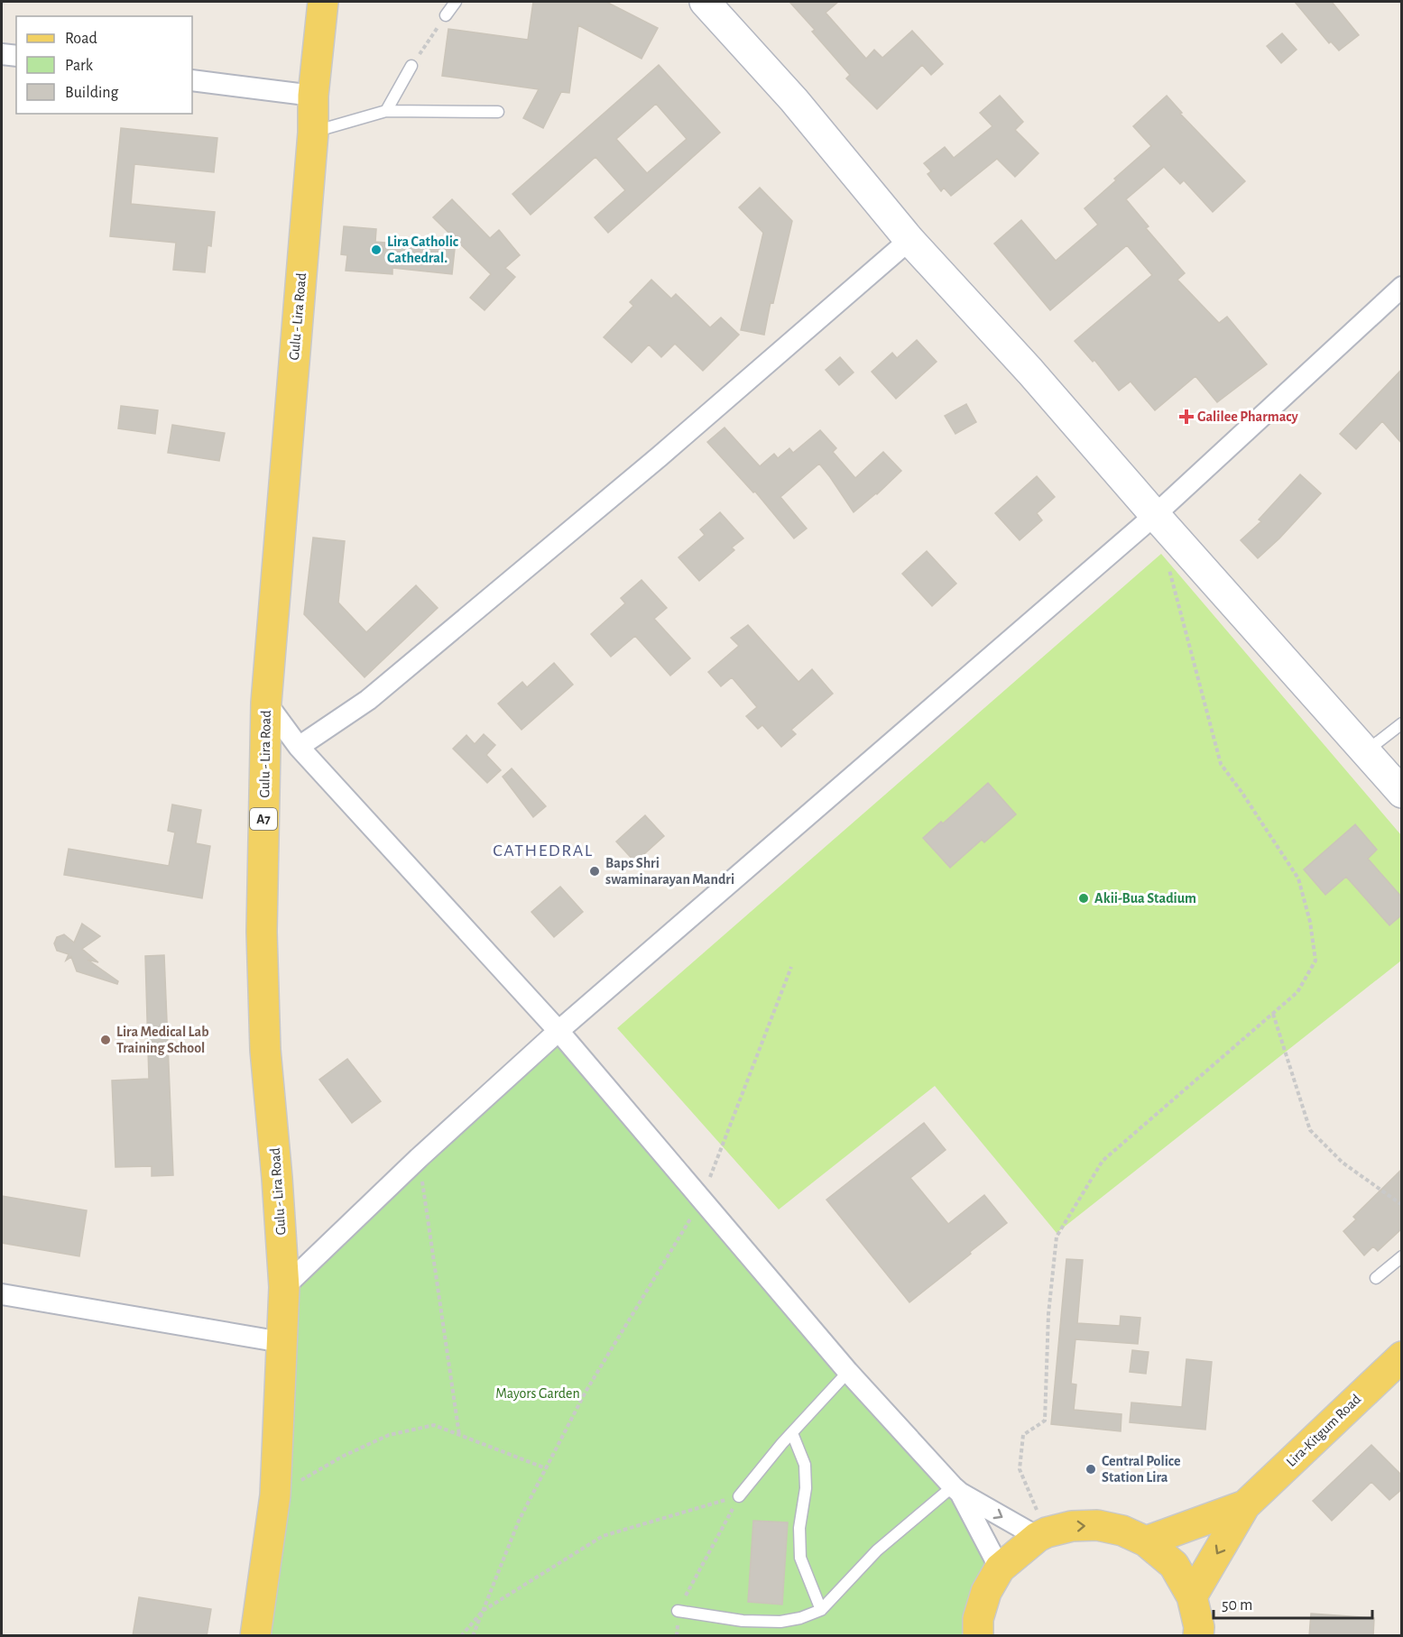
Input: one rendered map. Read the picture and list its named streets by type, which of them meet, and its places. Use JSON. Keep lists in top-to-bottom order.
{
  "streets": {
    "main road": ["Gulu - Lira Road", "A7", "Lira-Kitgum Road"]
  },
  "districts": ["CATHEDRAL"],
  "parks": ["Mayors Garden"],
  "places": {
    "other": [
      "Lira Catholic Cathedral.",
      "Baps Shri swaminarayan Mandri",
      "Akii-Bua Stadium",
      "Lira Medical Lab Training School",
      "Central Police Station Lira"
    ],
    "health": ["Galilee Pharmacy"]
  },
  "legend": ["Road", "Park", "Building"],
  "scale_bar": "50 m"
}
